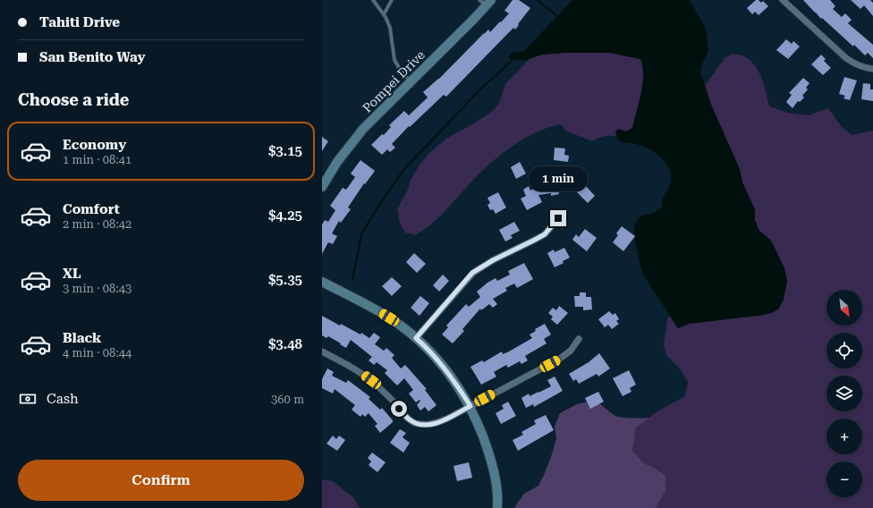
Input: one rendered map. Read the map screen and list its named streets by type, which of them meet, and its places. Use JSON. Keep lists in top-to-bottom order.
{
  "streets": {
    "street": ["Pompei Drive"]
  },
  "north": "bottom right",
  "page": {
    "banner": ["Tahiti Drive", "San Benito Way"],
    "heading": "Choose a ride",
    "list": [
      {
        "name": "Economy",
        "note": "1 min · 08:41",
        "value": "$3.15"
      },
      {
        "name": "Comfort",
        "note": "2 min · 08:42",
        "value": "$4.25"
      },
      {
        "name": "XL",
        "note": "3 min · 08:43",
        "value": "$5.35"
      },
      {
        "name": "Black",
        "note": "4 min · 08:44",
        "value": "$3.48"
      }
    ],
    "bubble": "1 min",
    "map_buttons": ["+", "−"],
    "pay": ["Cash", "360 m"],
    "buttons": "Confirm"
  }
}
